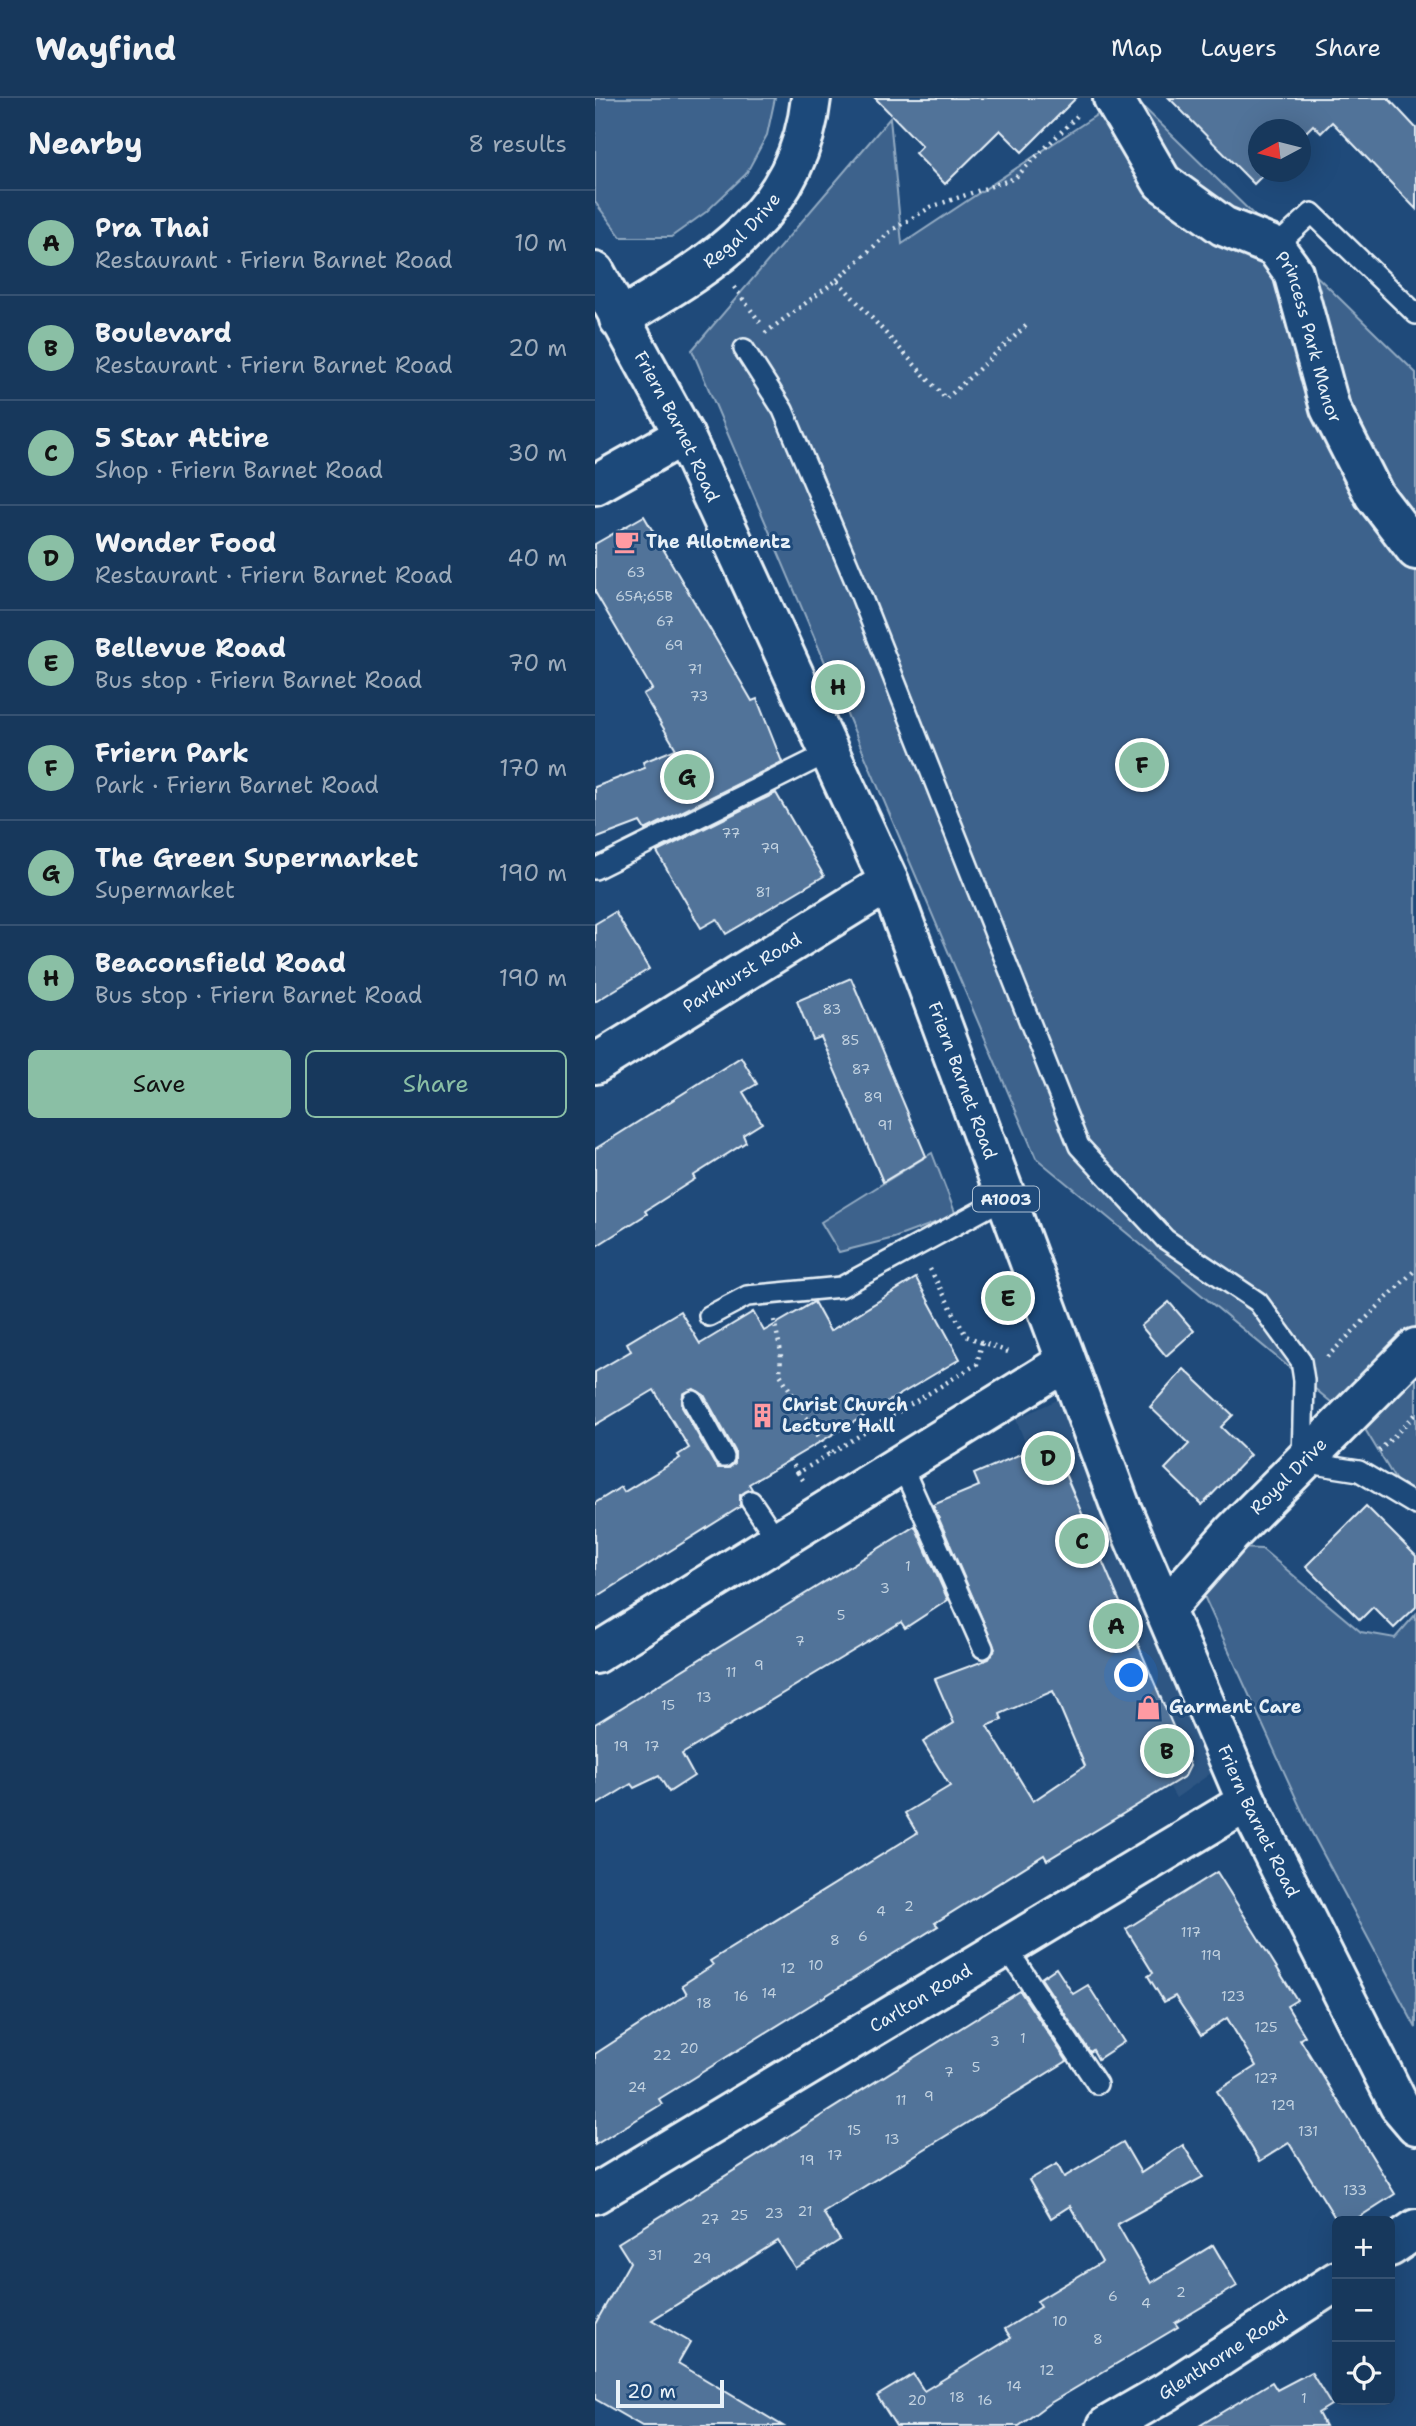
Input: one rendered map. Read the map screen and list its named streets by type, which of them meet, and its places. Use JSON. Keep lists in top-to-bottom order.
{
  "streets": {
    "street": [
      "Regal Drive",
      "Princess Park Manor",
      "Friern Barnet Road",
      "Parkhurst Road",
      "A1003",
      "Royal Drive",
      "Carlton Road",
      "Glenthorne Road"
    ]
  },
  "crossings": [
    ["Regal Drive", "Friern Barnet Road"],
    ["Friern Barnet Road", "Parkhurst Road"],
    ["Friern Barnet Road", "Royal Drive"],
    ["Friern Barnet Road", "Carlton Road"]
  ],
  "places": {
    "cafe": ["The Allotmentz"],
    "building": ["Christ Church Lecture Hall"],
    "shop": ["Garment Care"]
  },
  "house_numbers": [
    "63",
    "65A;65B",
    "67",
    "69",
    "71",
    "73",
    "77",
    "79",
    "81",
    "83",
    "85",
    "87",
    "89",
    "91",
    "1",
    "3",
    "5",
    "7",
    "9",
    "11",
    "13",
    "15",
    "19",
    "17",
    "2",
    "4",
    "117",
    "6",
    "8",
    "119",
    "10",
    "12",
    "14",
    "16",
    "123",
    "18",
    "125",
    "1",
    "3",
    "20",
    "22",
    "5",
    "7",
    "127",
    "24",
    "9",
    "11",
    "129",
    "15",
    "131",
    "13",
    "17",
    "19",
    "133",
    "21",
    "23",
    "25",
    "27",
    "31",
    "29",
    "2",
    "6",
    "4",
    "10",
    "8",
    "12",
    "14",
    "18",
    "1",
    "20",
    "16"
  ],
  "scale_bar": "20 m",
  "north": "left",
  "page": {
    "header": "Wayfind",
    "nav": ["Map", "Layers", "Share"],
    "heading": ["Nearby", "8 results"],
    "list": [
      {
        "mark": "A",
        "name": "Pra Thai",
        "note": "Restaurant · Friern Barnet Road",
        "value": "10 m"
      },
      {
        "mark": "B",
        "name": "Boulevard",
        "note": "Restaurant · Friern Barnet Road",
        "value": "20 m"
      },
      {
        "mark": "C",
        "name": "5 Star Attire",
        "note": "Shop · Friern Barnet Road",
        "value": "30 m"
      },
      {
        "mark": "D",
        "name": "Wonder Food",
        "note": "Restaurant · Friern Barnet Road",
        "value": "40 m"
      },
      {
        "mark": "E",
        "name": "Bellevue Road",
        "note": "Bus stop · Friern Barnet Road",
        "value": "70 m"
      },
      {
        "mark": "F",
        "name": "Friern Park",
        "note": "Park · Friern Barnet Road",
        "value": "170 m"
      },
      {
        "mark": "G",
        "name": "The Green Supermarket",
        "note": "Supermarket",
        "value": "190 m"
      },
      {
        "mark": "H",
        "name": "Beaconsfield Road",
        "note": "Bus stop · Friern Barnet Road",
        "value": "190 m"
      }
    ],
    "pins": [
      "H",
      "F",
      "G",
      "E",
      "D",
      "C",
      "A",
      "B"
    ],
    "buttons": ["Save", "Share"],
    "map_buttons": ["+", "−"],
    "scale": "20 m"
  }
}
